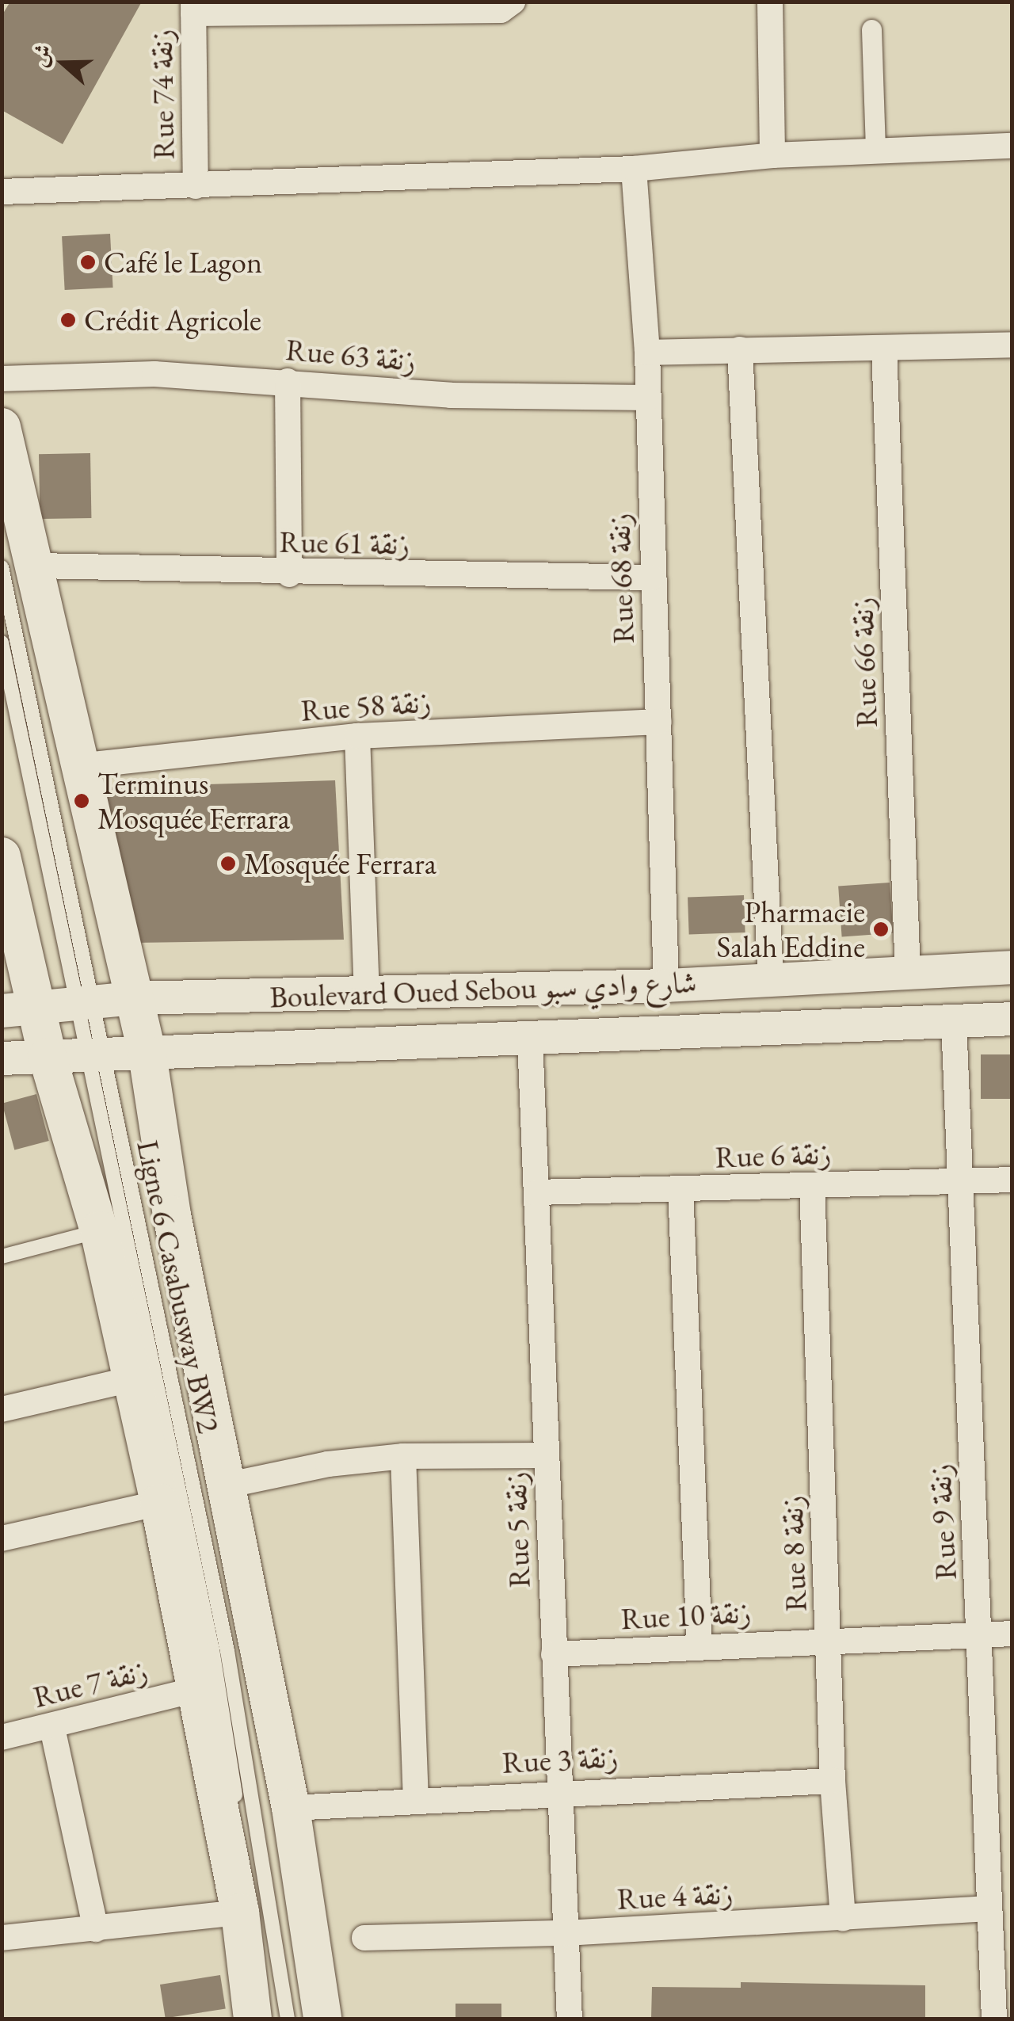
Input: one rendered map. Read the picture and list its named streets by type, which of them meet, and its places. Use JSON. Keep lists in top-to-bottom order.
{
  "streets": {
    "street": [
      "Rue 74 زنقة",
      "Rue 63 زنقة",
      "Rue 61 زنقة",
      "Rue 68 زنقة",
      "Rue 66 زنقة",
      "Rue 58 زنقة",
      "Boulevard Oued Sebou شارع وادي سبو",
      "Rue 6 زنقة",
      "Rue 9 زنقة",
      "Rue 5 زنقة",
      "Rue 8 زنقة",
      "Rue 10 زنقة",
      "Rue 7 زنقة",
      "Rue 3 زنقة",
      "Rue 4 زنقة"
    ],
    "lane": ["Ligne 6 Casabusway BW2"]
  },
  "crossings": [
    ["Rue 63 زنقة", "Rue 68 زنقة"],
    ["Rue 61 زنقة", "Rue 68 زنقة"],
    ["Rue 61 زنقة", "Ligne 6 Casabusway BW2"],
    ["Rue 68 زنقة", "Rue 58 زنقة"],
    ["Rue 68 زنقة", "Boulevard Oued Sebou شارع وادي سبو"],
    ["Rue 66 زنقة", "Boulevard Oued Sebou شارع وادي سبو"],
    ["Boulevard Oued Sebou شارع وادي سبو", "Ligne 6 Casabusway BW2"],
    ["Boulevard Oued Sebou شارع وادي سبو", "Rue 9 زنقة"],
    ["Boulevard Oued Sebou شارع وادي سبو", "Rue 5 زنقة"],
    ["Rue 6 زنقة", "Rue 9 زنقة"],
    ["Rue 6 زنقة", "Rue 5 زنقة"],
    ["Rue 6 زنقة", "Rue 8 زنقة"],
    ["Rue 9 زنقة", "Rue 10 زنقة"],
    ["Rue 9 زنقة", "Rue 4 زنقة"],
    ["Rue 5 زنقة", "Rue 10 زنقة"],
    ["Rue 5 زنقة", "Rue 3 زنقة"],
    ["Rue 5 زنقة", "Rue 4 زنقة"],
    ["Rue 8 زنقة", "Rue 10 زنقة"],
    ["Rue 8 زنقة", "Rue 3 زنقة"],
    ["Rue 8 زنقة", "Rue 4 زنقة"]
  ],
  "places": [
    "Café le Lagon",
    "Crédit Agricole",
    "Terminus Mosquée Ferrara",
    "Mosquée Ferrara",
    "Pharmacie Salah Eddine"
  ],
  "north": "left"
}
